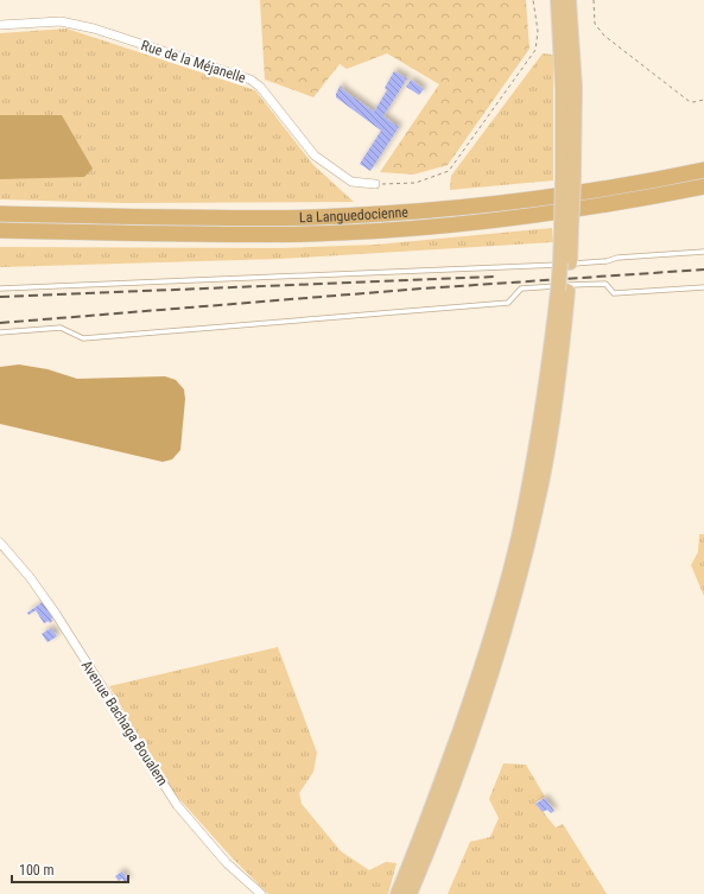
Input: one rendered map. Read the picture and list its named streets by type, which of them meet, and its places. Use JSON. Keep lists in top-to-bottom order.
{
  "streets": {
    "highway": ["La Languedocienne"],
    "street": ["Rue de la Méjanelle", "Avenue Bachaga Boualem"]
  },
  "scale_bar": "100 m"
}
